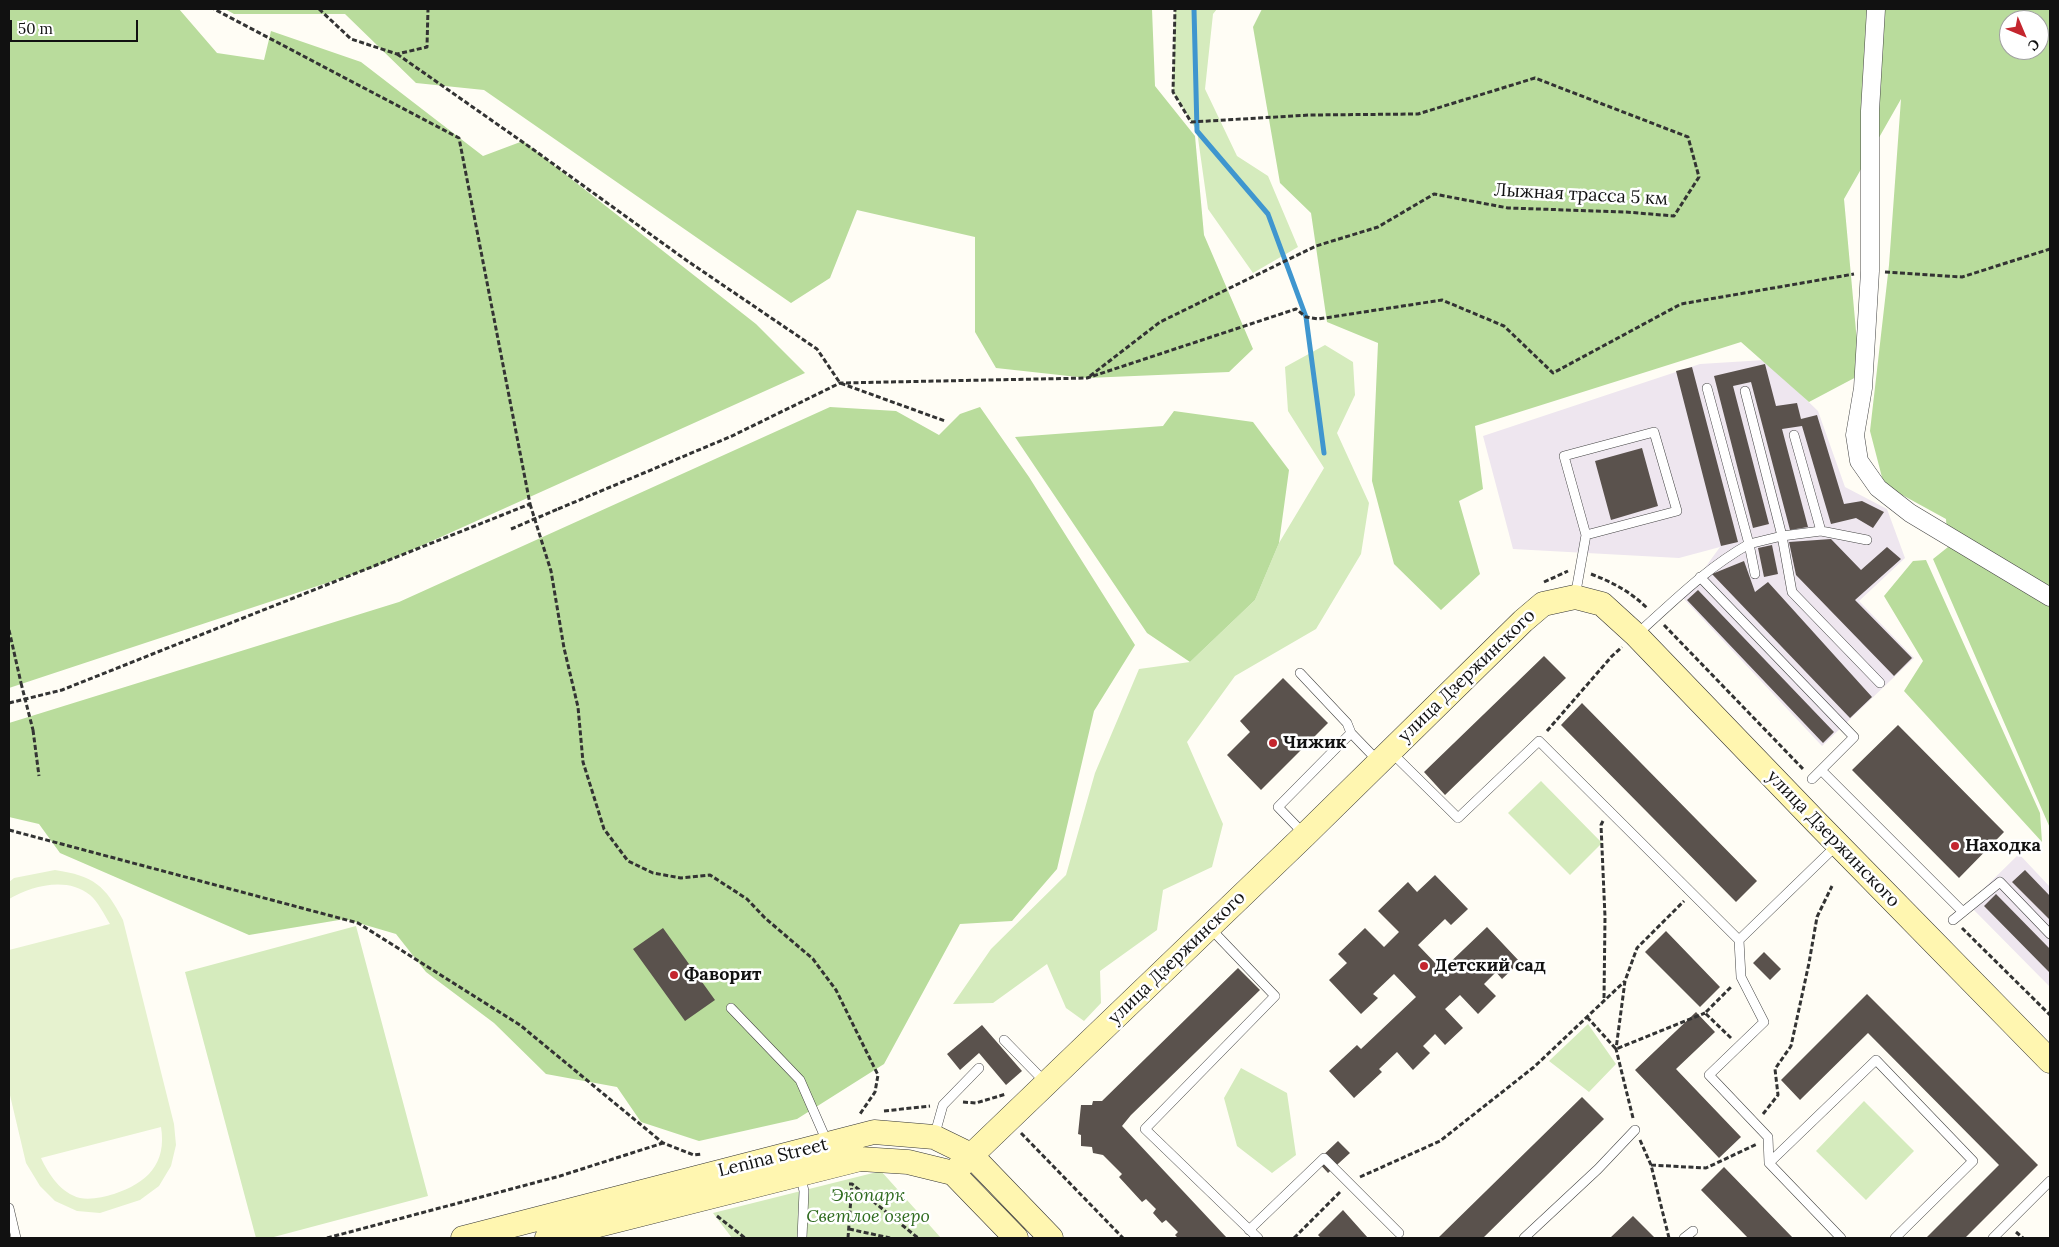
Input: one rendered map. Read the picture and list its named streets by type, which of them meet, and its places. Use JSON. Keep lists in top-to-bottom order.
{
  "streets": {
    "main road": ["улица Дзержинского", "Lenina Street"],
    "path": ["Лыжная трасса 5 км"]
  },
  "crossings": [
    ["улица Дзержинского", "Lenina Street"]
  ],
  "parks": ["Экопарк Светлое озеро"],
  "places": [
    "Чижик",
    "Находка",
    "Детский сад",
    "Фаворит"
  ],
  "scale_bar": "50 m",
  "north": "bottom right"
}
